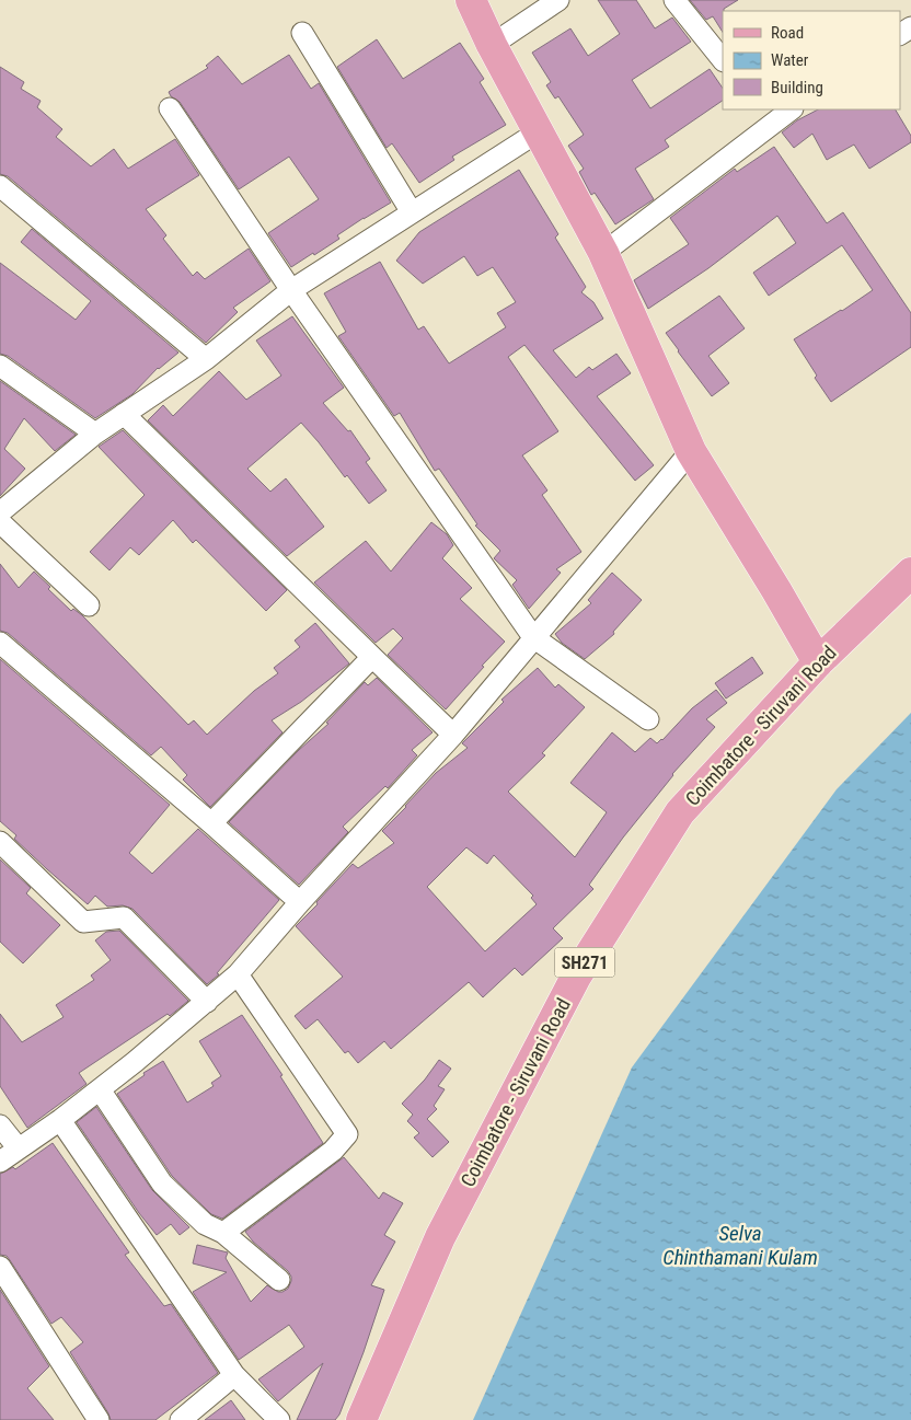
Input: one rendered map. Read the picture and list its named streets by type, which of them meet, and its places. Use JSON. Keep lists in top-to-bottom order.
{
  "streets": {
    "main road": ["Coimbatore - Siruvani Road", "SH271"]
  },
  "water": ["Selva Chinthamani Kulam"],
  "legend": ["Road", "Water", "Building"]
}
